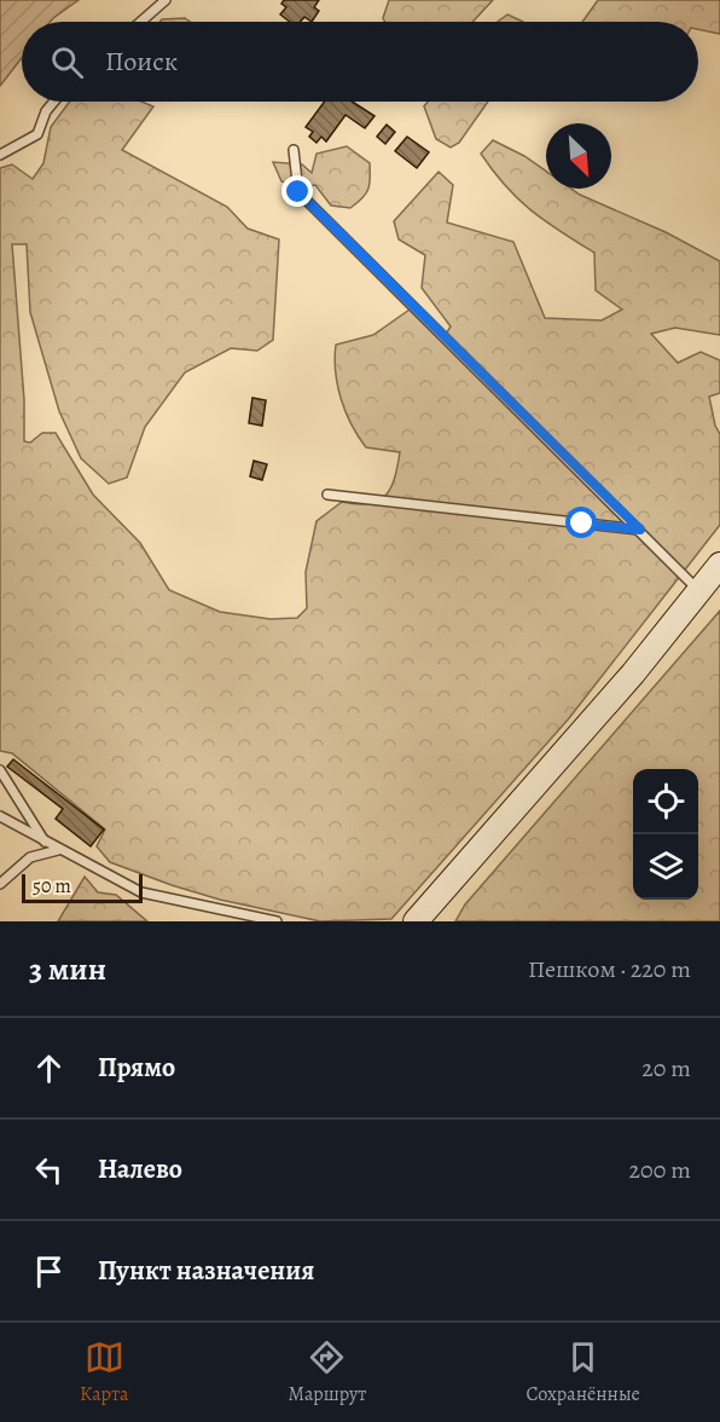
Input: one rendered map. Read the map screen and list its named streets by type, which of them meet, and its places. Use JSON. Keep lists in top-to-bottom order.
{
  "scale_bar": "50 m",
  "north": "bottom right",
  "page": {
    "search": "Поиск",
    "scale": "50 m",
    "heading": ["3 мин", "Пешком · 220 m"],
    "list": [
      ["Прямо", "20 m"],
      ["Налево", "200 m"],
      "Пункт назначения"
    ],
    "nav": ["Карта", "Маршрут", "Сохранённые"]
  }
}
